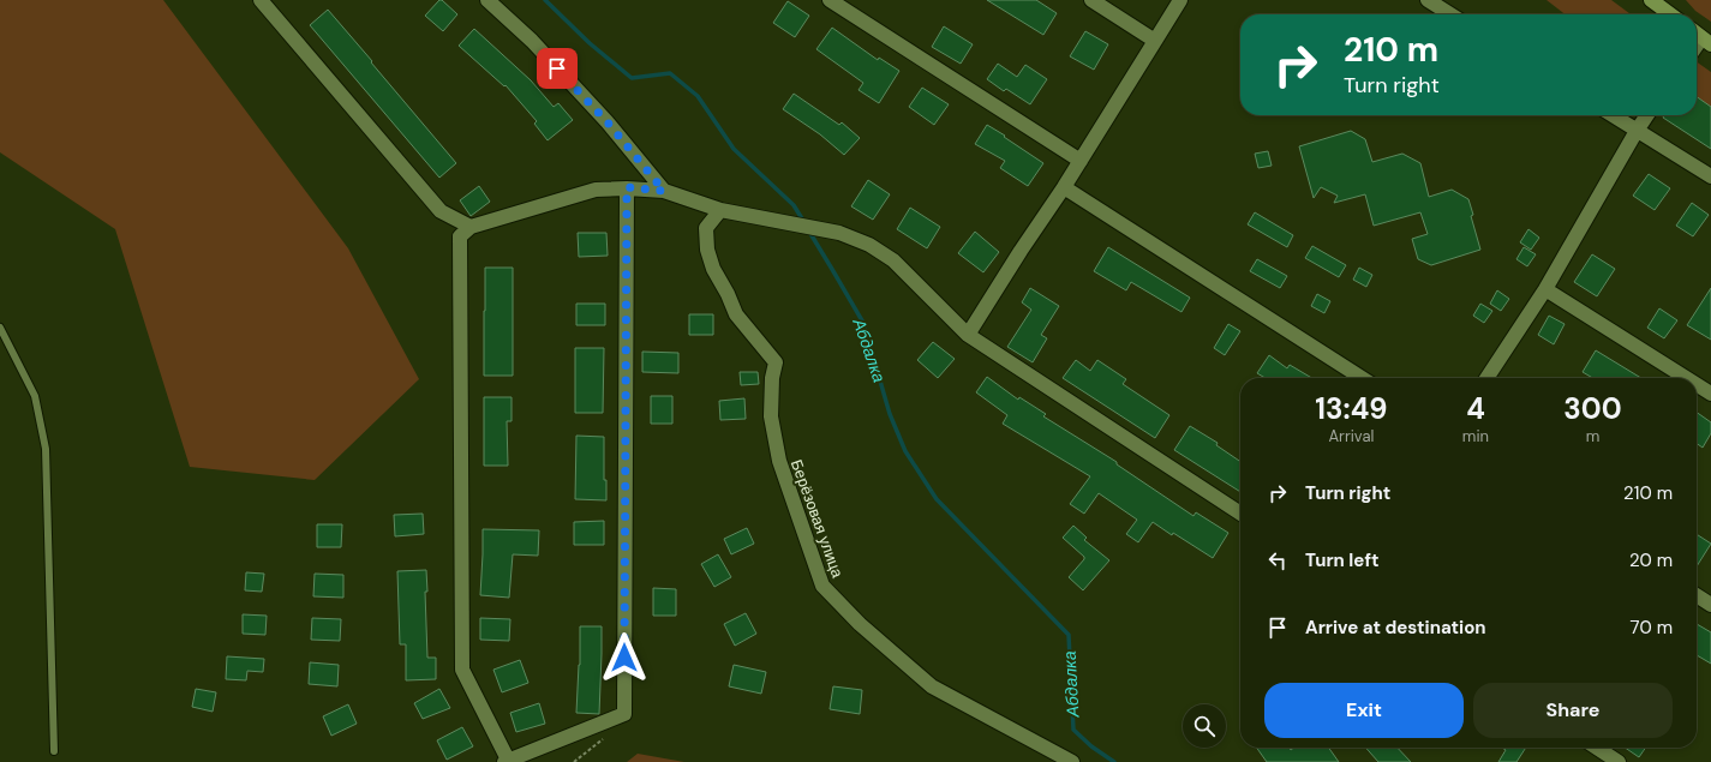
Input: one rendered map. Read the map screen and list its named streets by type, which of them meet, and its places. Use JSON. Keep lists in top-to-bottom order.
{
  "streets": {
    "street": ["Берёзовая улица"]
  },
  "water": ["Абдалка"],
  "page": {
    "turn": ["210 m", "Turn right"],
    "eta": [
      "13:49",
      "Arrival",
      "4",
      "min",
      "300",
      "m"
    ],
    "list": [
      {
        "name": "Turn right",
        "value": "210 m"
      },
      {
        "name": "Turn left",
        "value": "20 m"
      },
      {
        "name": "Arrive at destination",
        "value": "70 m"
      }
    ],
    "buttons": ["Exit", "Share"]
  }
}
